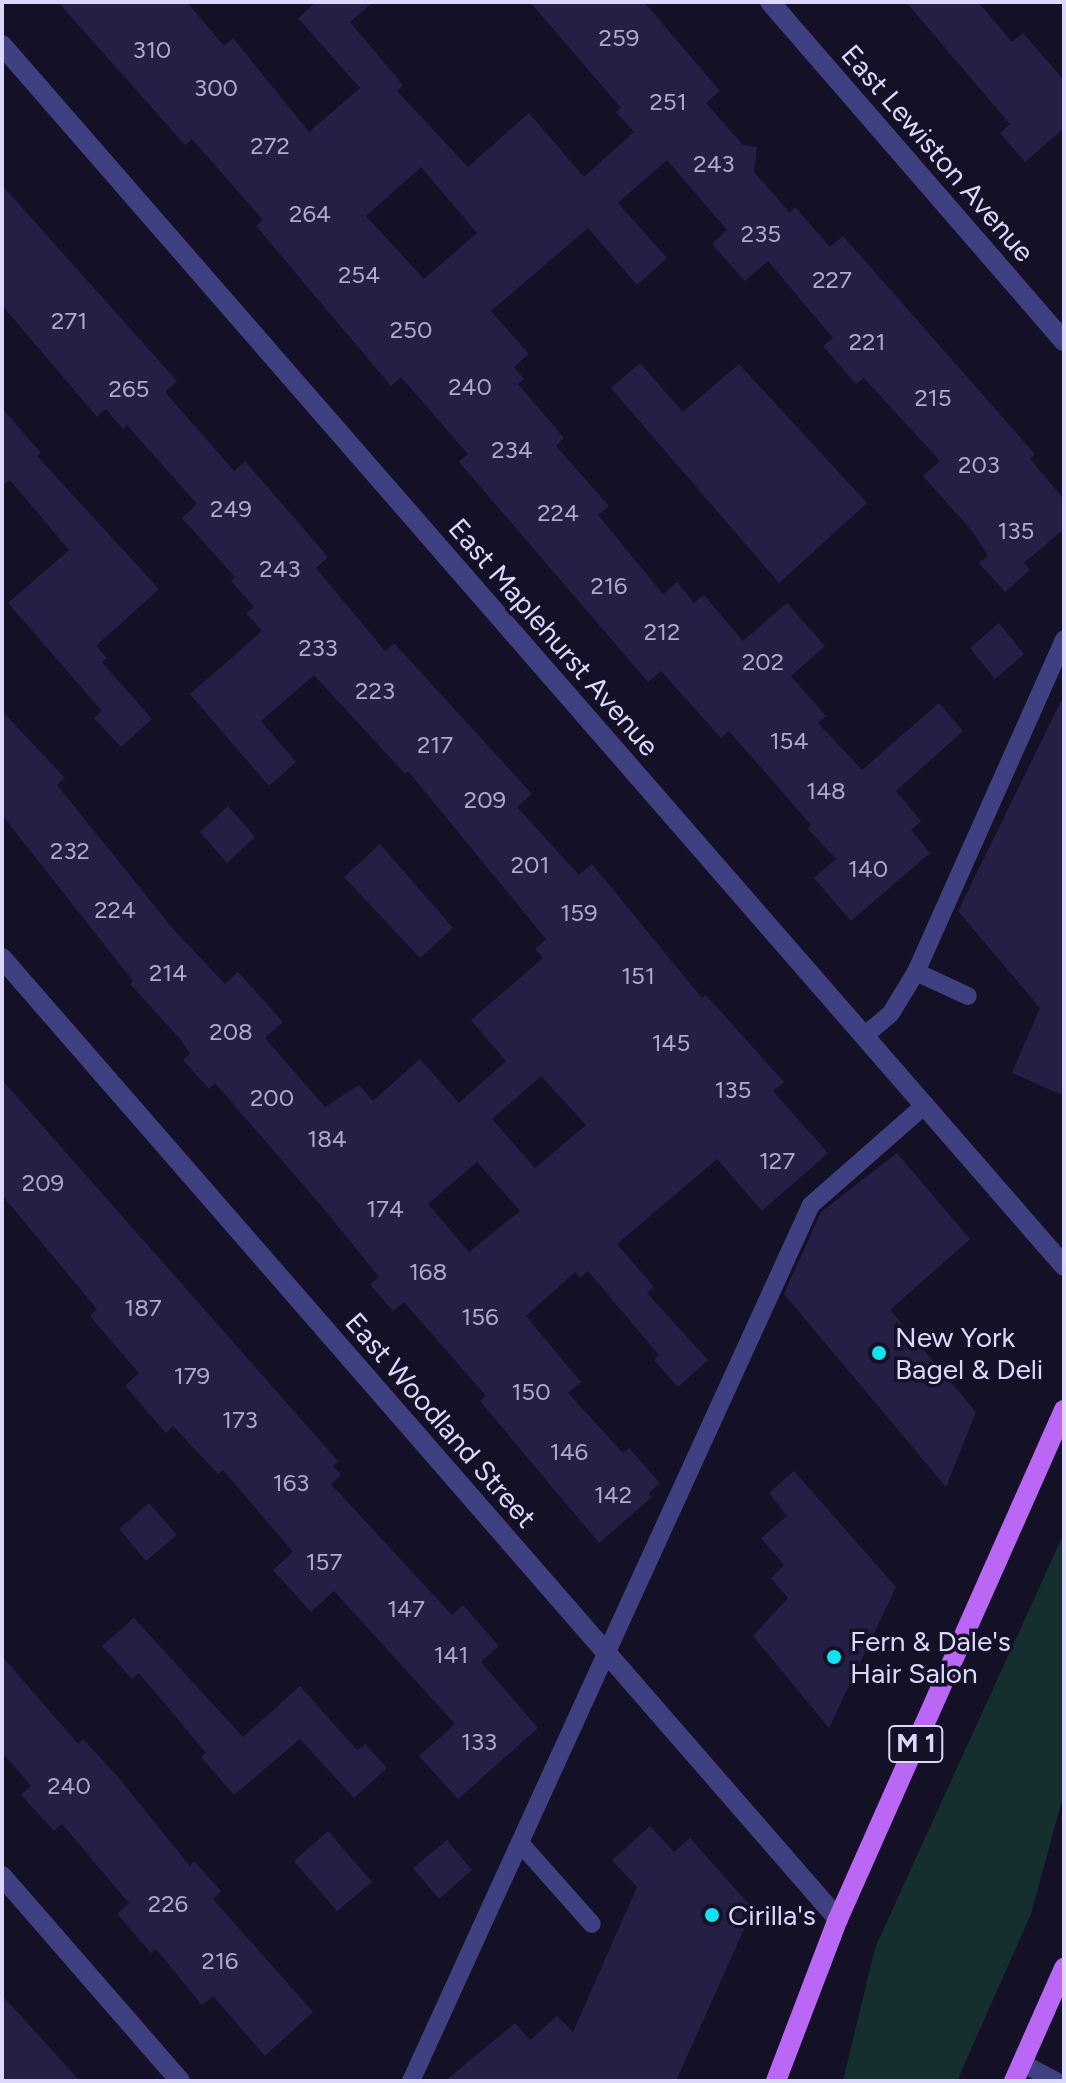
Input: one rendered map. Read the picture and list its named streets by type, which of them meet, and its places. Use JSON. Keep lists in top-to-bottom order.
{
  "streets": {
    "main road": ["M 1"],
    "street": ["East Lewiston Avenue", "East Maplehurst Avenue", "East Woodland Street"]
  },
  "crossings": [
    ["East Woodland Street", "M 1"]
  ],
  "places": ["New York Bagel & Deli", "Fern & Dale's Hair Salon", "Cirilla's"],
  "house_numbers": [
    "259",
    "310",
    "300",
    "251",
    "272",
    "243",
    "264",
    "235",
    "254",
    "227",
    "271",
    "250",
    "221",
    "240",
    "265",
    "215",
    "234",
    "203",
    "249",
    "224",
    "135",
    "243",
    "216",
    "212",
    "233",
    "202",
    "223",
    "154",
    "217",
    "148",
    "209",
    "232",
    "201",
    "140",
    "224",
    "159",
    "214",
    "151",
    "208",
    "145",
    "135",
    "200",
    "184",
    "127",
    "209",
    "174",
    "168",
    "187",
    "156",
    "179",
    "150",
    "173",
    "146",
    "163",
    "142",
    "157",
    "147",
    "141",
    "133",
    "240",
    "226",
    "216"
  ]
}
